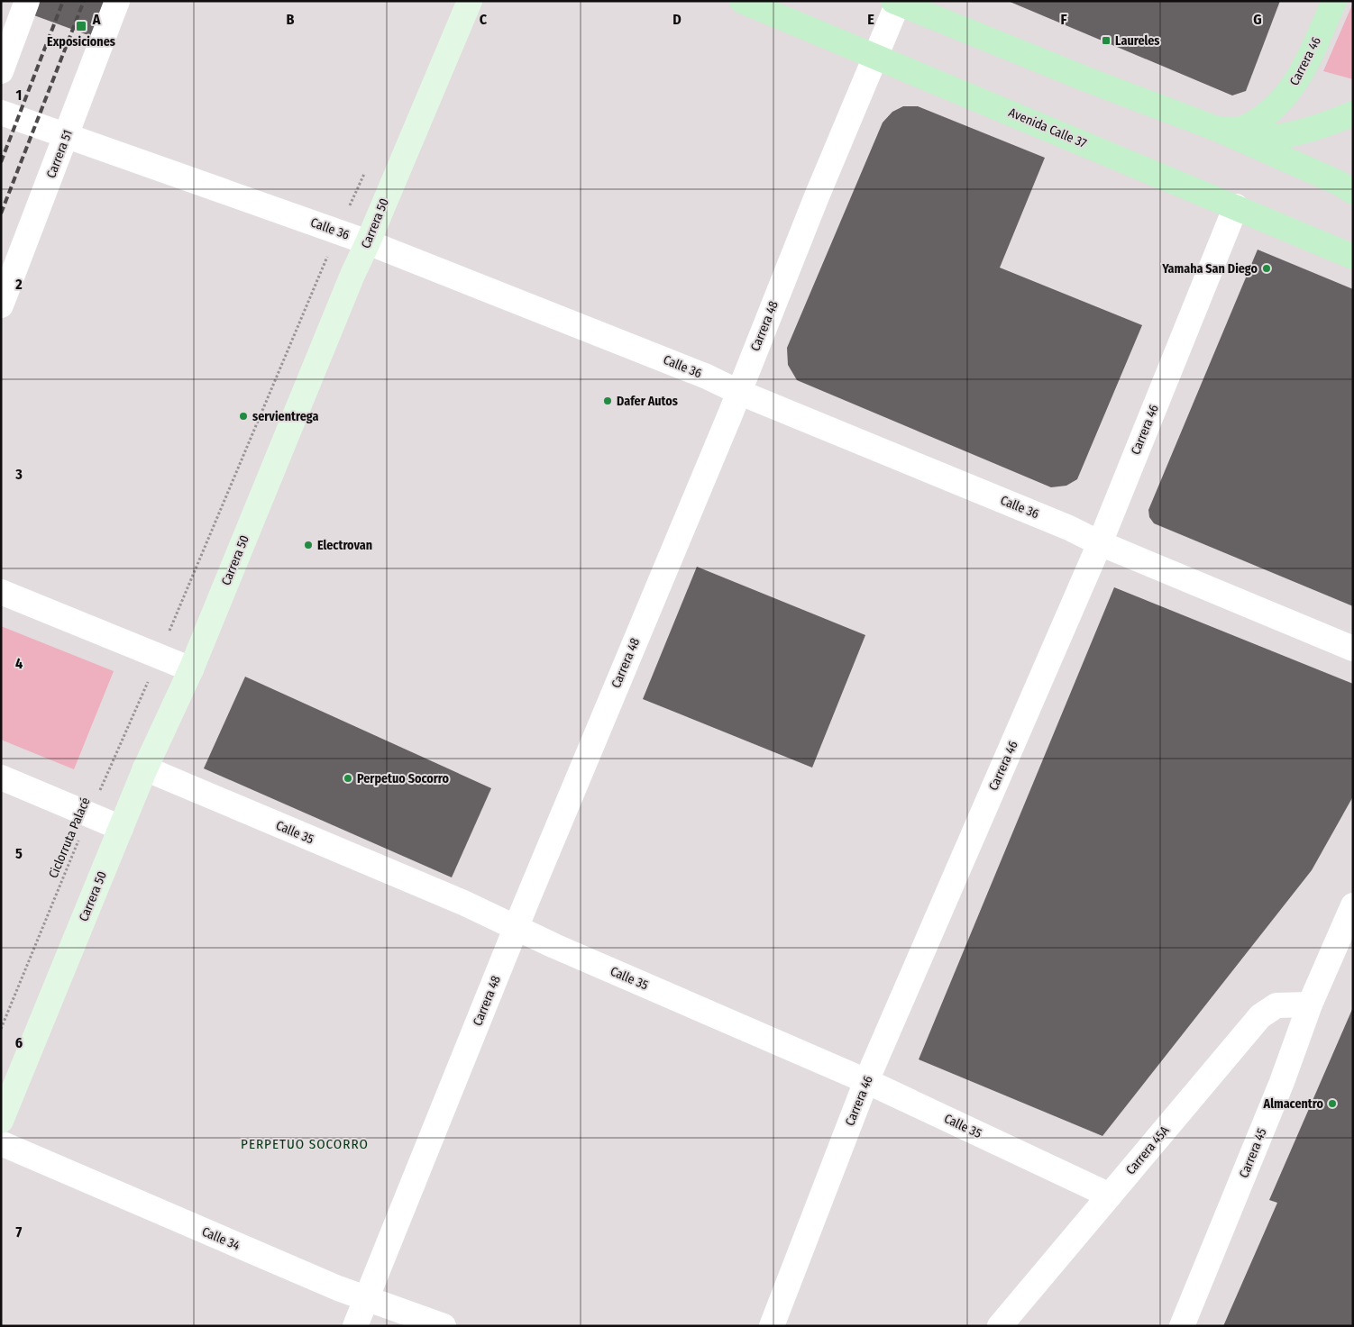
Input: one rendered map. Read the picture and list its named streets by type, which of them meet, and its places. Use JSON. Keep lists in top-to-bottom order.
{
  "streets": {
    "main road": ["Carrera 46", "Avenida Calle 37", "Carrera 50"],
    "street": [
      "Carrera 51",
      "Calle 36",
      "Carrera 48",
      "Calle 35",
      "Carrera 45A",
      "Carrera 45",
      "Calle 34"
    ],
    "path": ["Ciclorruta Palacé"]
  },
  "crossings": [
    ["Carrera 46", "Avenida Calle 37"],
    ["Carrera 46", "Calle 36"],
    ["Carrera 46", "Calle 35"],
    ["Avenida Calle 37", "Carrera 48"],
    ["Carrera 51", "Calle 36"],
    ["Carrera 50", "Calle 36"],
    ["Carrera 50", "Calle 35"],
    ["Calle 36", "Carrera 48"],
    ["Carrera 48", "Calle 35"],
    ["Carrera 48", "Calle 34"],
    ["Calle 35", "Carrera 45A"],
    ["Carrera 45A", "Carrera 45"]
  ],
  "districts": ["PERPETUO SOCORRO"],
  "places": {
    "transit": ["Exposiciones", "Laureles"],
    "other": [
      "Yamaha San Diego",
      "Dafer Autos",
      "servientrega",
      "Electrovan",
      "Perpetuo Socorro",
      "Almacentro"
    ]
  },
  "grid": {
    "columns": [
      "A",
      "B",
      "C",
      "D",
      "E",
      "F",
      "G"
    ],
    "rows": [
      "1",
      "2",
      "3",
      "4",
      "5",
      "6",
      "7"
    ]
  }
}
